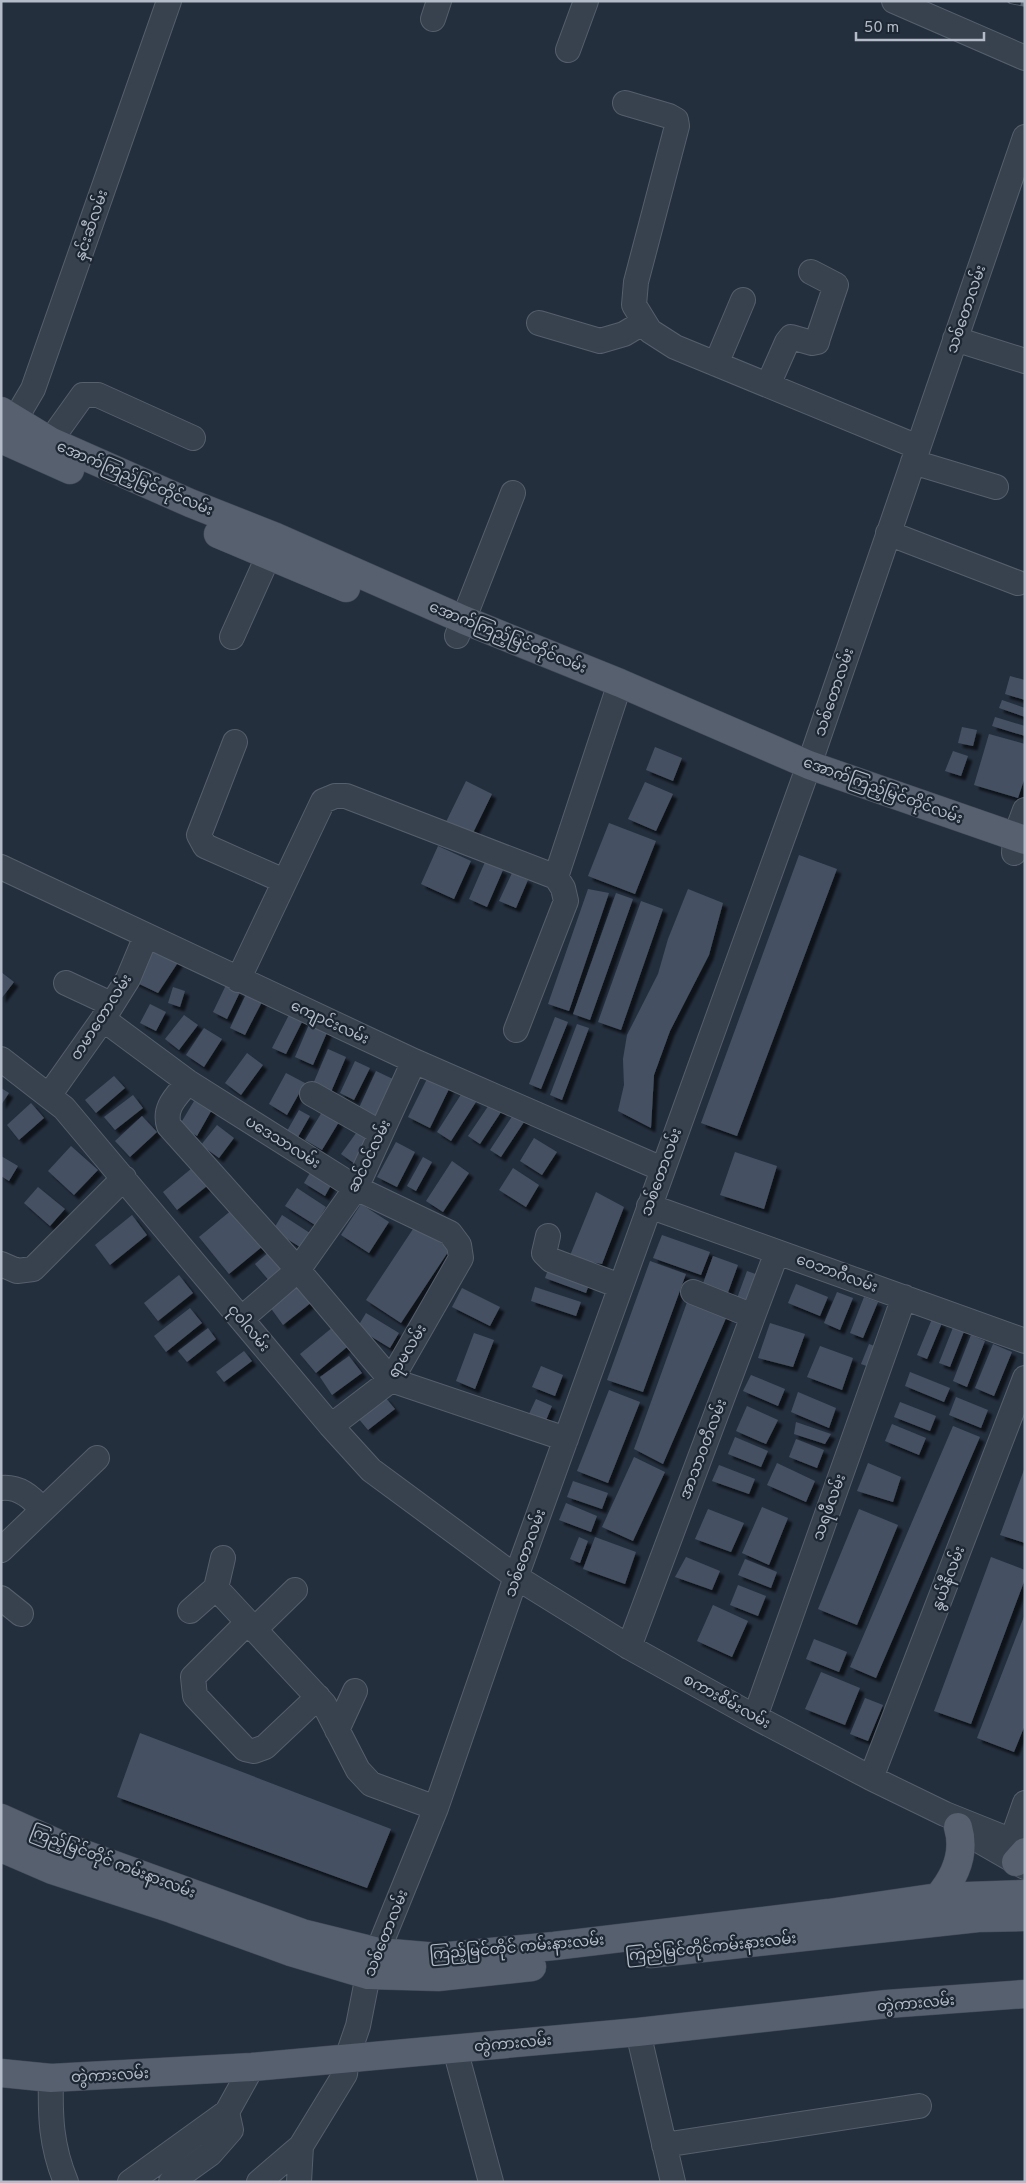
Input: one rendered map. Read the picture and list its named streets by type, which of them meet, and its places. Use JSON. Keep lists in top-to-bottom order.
{
  "streets": {
    "main road": [
      "အောက်ကြည့်မြင်တိုင်လမ်း",
      "ကြည့်မြင်တိုင် ကမ်းနားလမ်း",
      "ကြည်မြင်တိုင်ကမ်းနားလမ်း",
      "တွဲကားလမ်း"
    ],
    "street": [
      "နှင်းဆီလမ်း",
      "သစ်တောလမ်း",
      "တမာတောလမ်း",
      "ကျောင်းလမ်း",
      "ပဒေသာလမ်း",
      "ဆင်ဝင်လမ်း",
      "ဝေဘာဂီလမ်း",
      "ငုဝါလမ်း",
      "ရာမလမ်း",
      "အာသာဝတီလမ်း",
      "သရဖီလမ်း",
      "နွယ်နီလမ်း",
      "စကားစိမ်းလမ်း"
    ]
  },
  "crossings": [
    ["နှင်းဆီလမ်း", "အောက်ကြည့်မြင်တိုင်လမ်း"],
    ["သစ်တောလမ်း", "အောက်ကြည့်မြင်တိုင်လမ်း"],
    ["သစ်တောလမ်း", "ကျောင်းလမ်း"],
    ["သစ်တောလမ်း", "ဝေဘာဂီလမ်း"],
    ["သစ်တောလမ်း", "ငုဝါလမ်း"],
    ["သစ်တောလမ်း", "စကားစိမ်းလမ်း"],
    ["သစ်တောလမ်း", "ကြည့်မြင်တိုင် ကမ်းနားလမ်း"],
    ["သစ်တောလမ်း", "တွဲကားလမ်း"],
    ["တမာတောလမ်း", "ကျောင်းလမ်း"],
    ["တမာတောလမ်း", "ပဒေသာလမ်း"],
    ["တမာတောလမ်း", "ငုဝါလမ်း"],
    ["ကျောင်းလမ်း", "ဆင်ဝင်လမ်း"],
    ["ပဒေသာလမ်း", "ဆင်ဝင်လမ်း"],
    ["ပဒေသာလမ်း", "ရာမလမ်း"],
    ["ဆင်ဝင်လမ်း", "ငုဝါလမ်း"],
    ["ဝေဘာဂီလမ်း", "အာသာဝတီလမ်း"],
    ["ဝေဘာဂီလမ်း", "သရဖီလမ်း"],
    ["ငုဝါလမ်း", "ရာမလမ်း"],
    ["ငုဝါလမ်း", "စကားစိမ်းလမ်း"],
    ["အာသာဝတီလမ်း", "စကားစိမ်းလမ်း"],
    ["သရဖီလမ်း", "စကားစိမ်းလမ်း"],
    ["နွယ်နီလမ်း", "စကားစိမ်းလမ်း"],
    ["ကြည့်မြင်တိုင် ကမ်းနားလမ်း", "ကြည်မြင်တိုင်ကမ်းနားလမ်း"]
  ],
  "scale_bar": "50 m"
}
